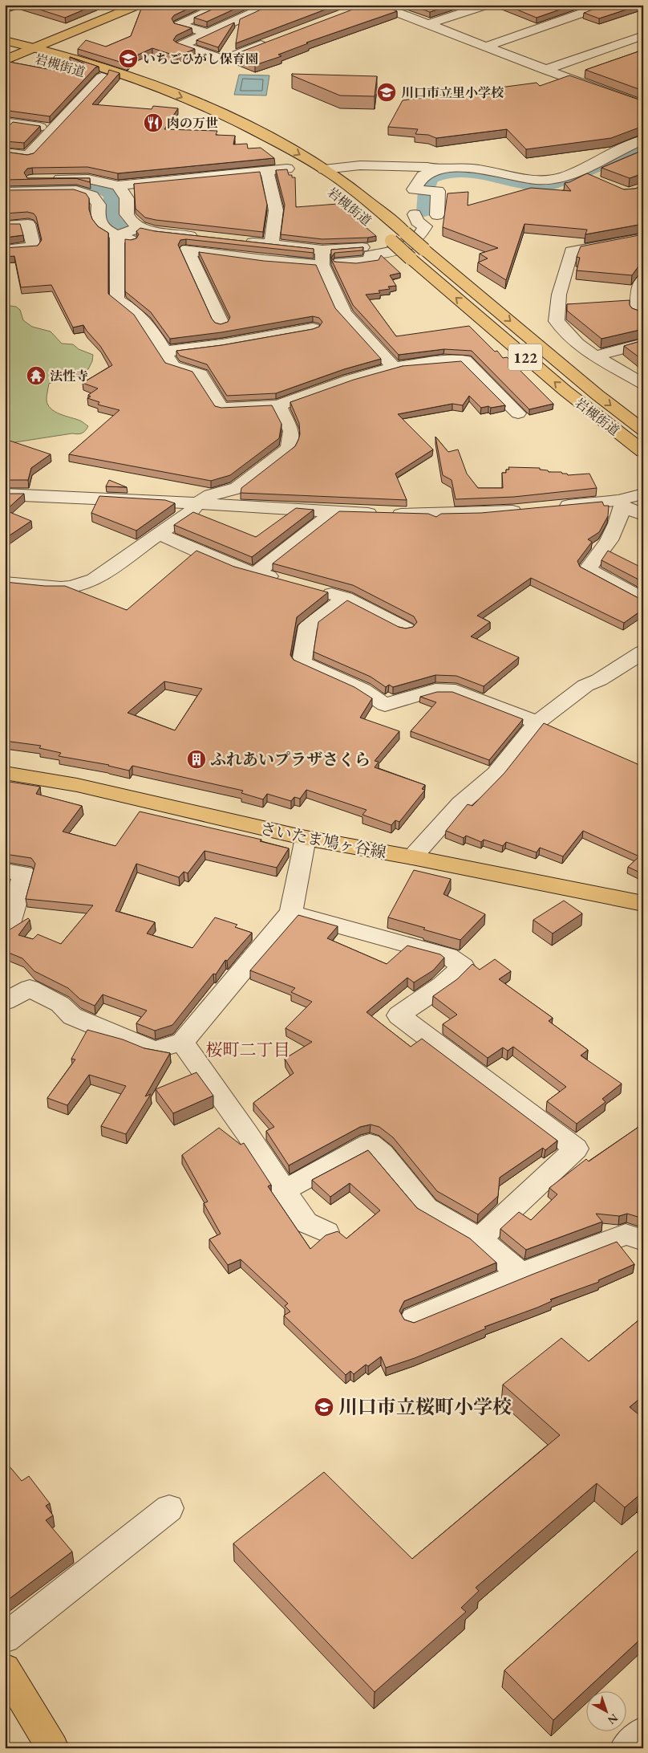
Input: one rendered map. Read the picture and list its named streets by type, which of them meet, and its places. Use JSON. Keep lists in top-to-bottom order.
{
  "streets": {
    "main road": ["岩槻街道", "122", "さいたま鳩ヶ谷線"]
  },
  "districts": ["桜町二丁目"],
  "places": {
    "school or university": ["いちごひがし保育園", "川口市立里小学校", "川口市立桜町小学校"],
    "restaurant": ["肉の万世"],
    "temple": ["法性寺"],
    "building": ["ふれあいプラザさくら"]
  },
  "north": "bottom right"
}
